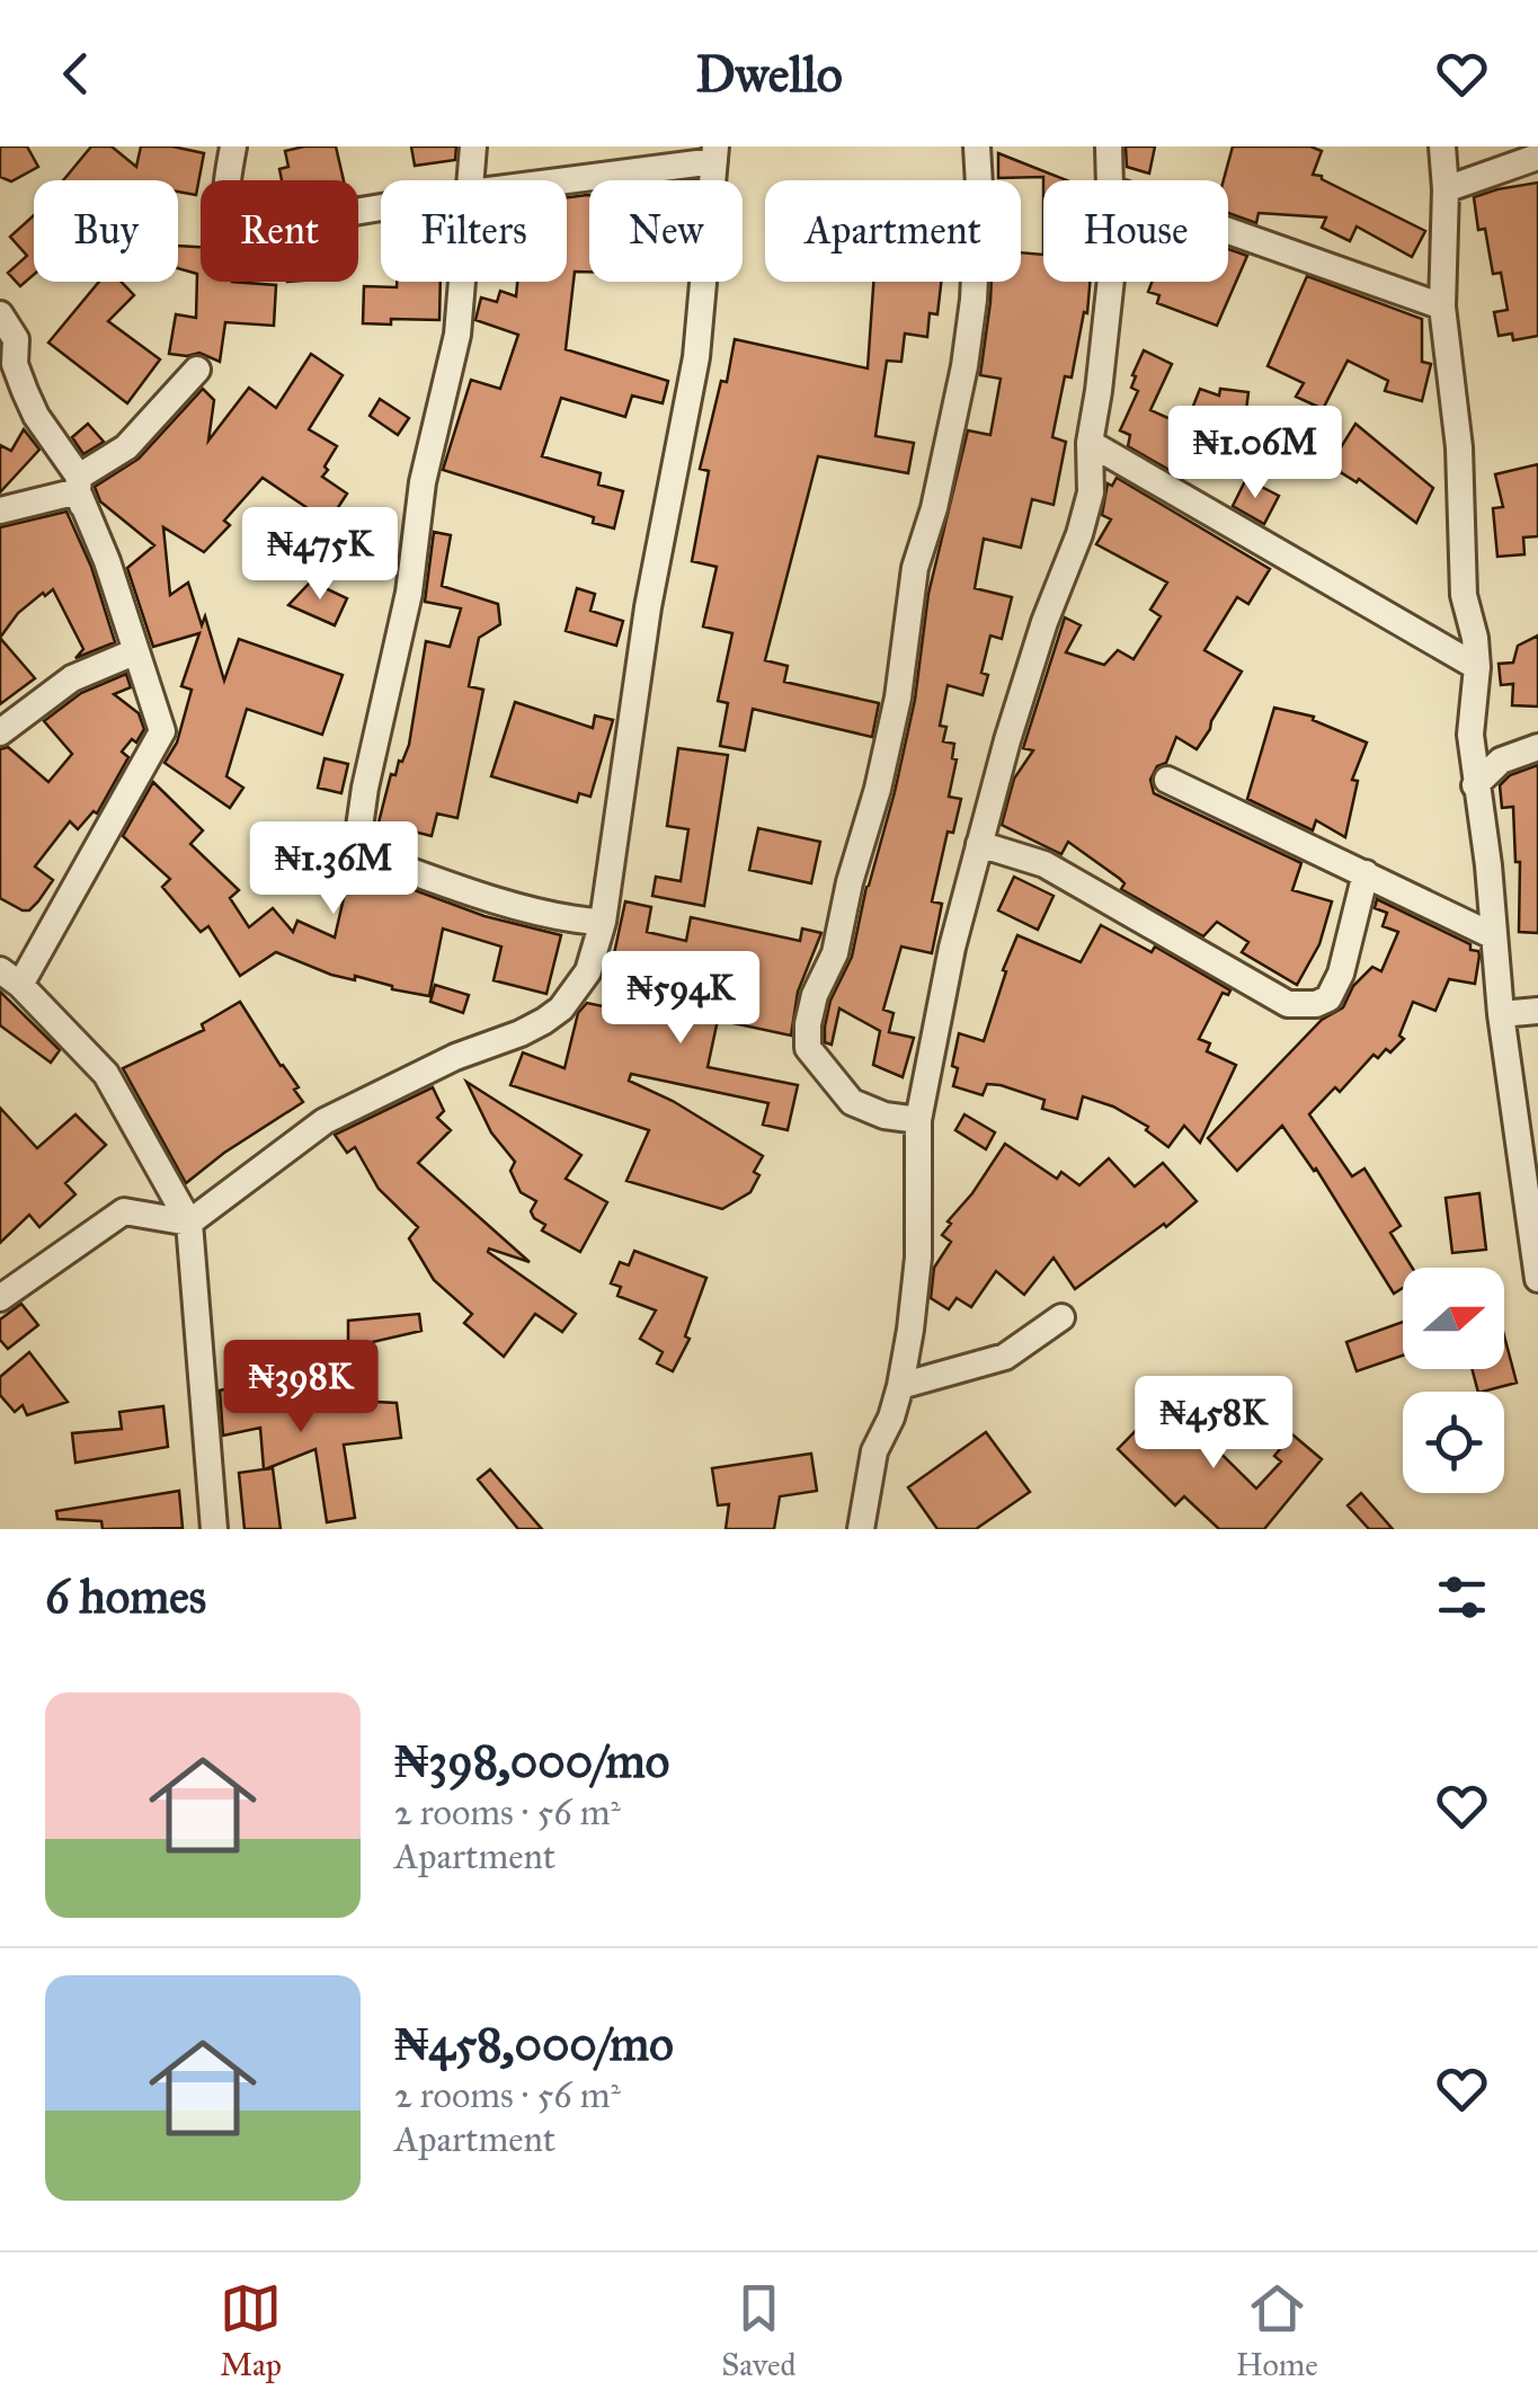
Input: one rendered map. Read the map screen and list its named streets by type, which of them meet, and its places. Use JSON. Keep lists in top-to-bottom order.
{
  "north": "right",
  "page": {
    "header": "Dwello",
    "chip": [
      "Buy",
      "Rent",
      "Filters",
      "New",
      "Apartment",
      "House"
    ],
    "price": [
      "₦1.06M",
      "₦475K",
      "₦1.36M",
      "₦594K",
      "₦398K",
      "₦458K"
    ],
    "heading": "6 homes",
    "list": [
      {
        "name": "₦398,000/mo",
        "note": "2 rooms · 56 m² · Apartment"
      },
      {
        "name": "₦458,000/mo",
        "note": "2 rooms · 56 m² · Apartment"
      }
    ],
    "tabs": ["Map", "Saved", "Home"]
  }
}
